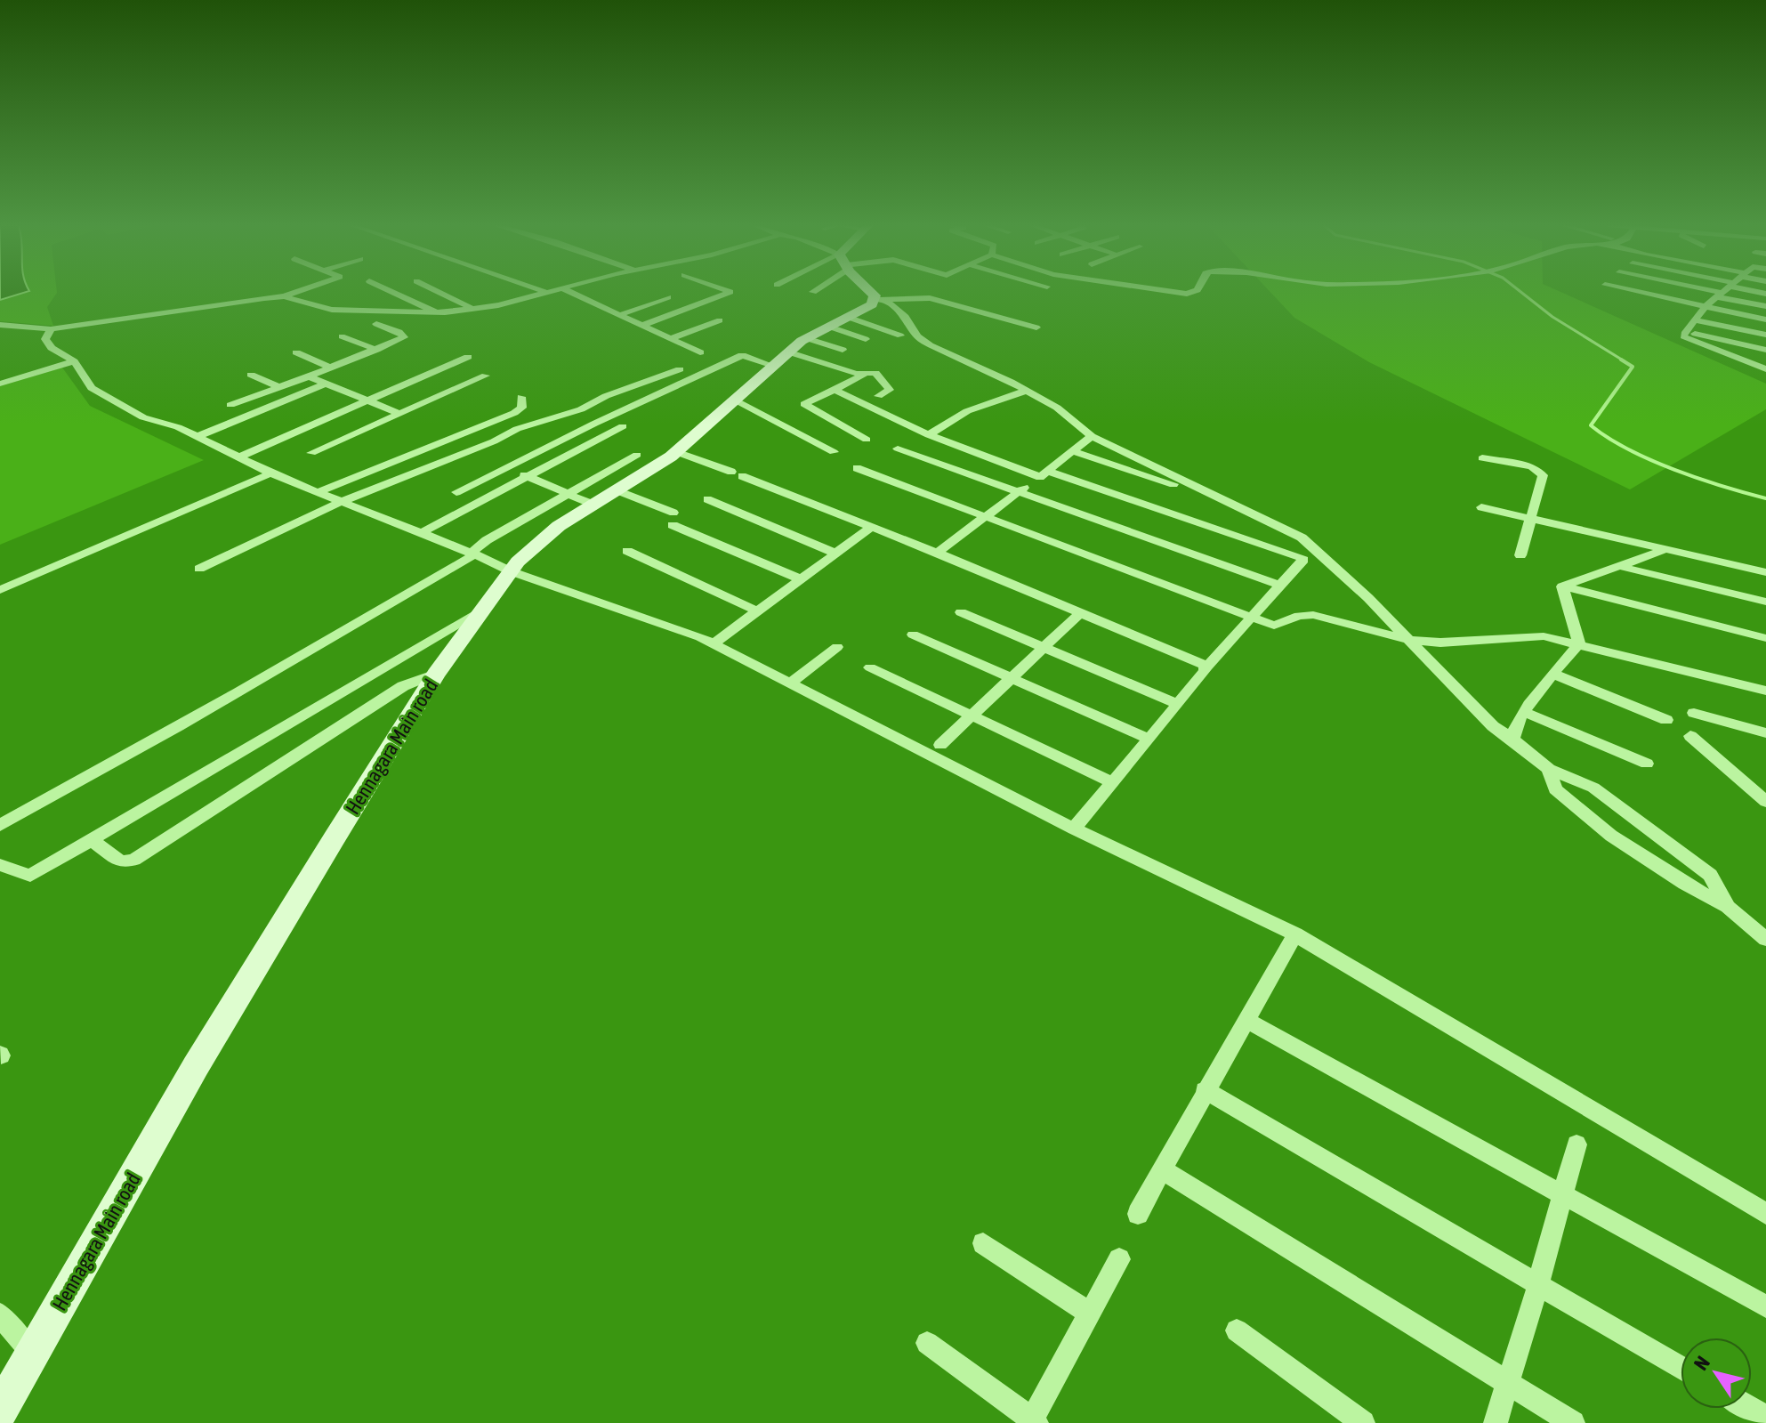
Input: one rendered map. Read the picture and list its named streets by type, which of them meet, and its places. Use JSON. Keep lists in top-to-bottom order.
{
  "streets": {
    "street": ["Hennagara Main road"]
  },
  "north": "top left"
}
